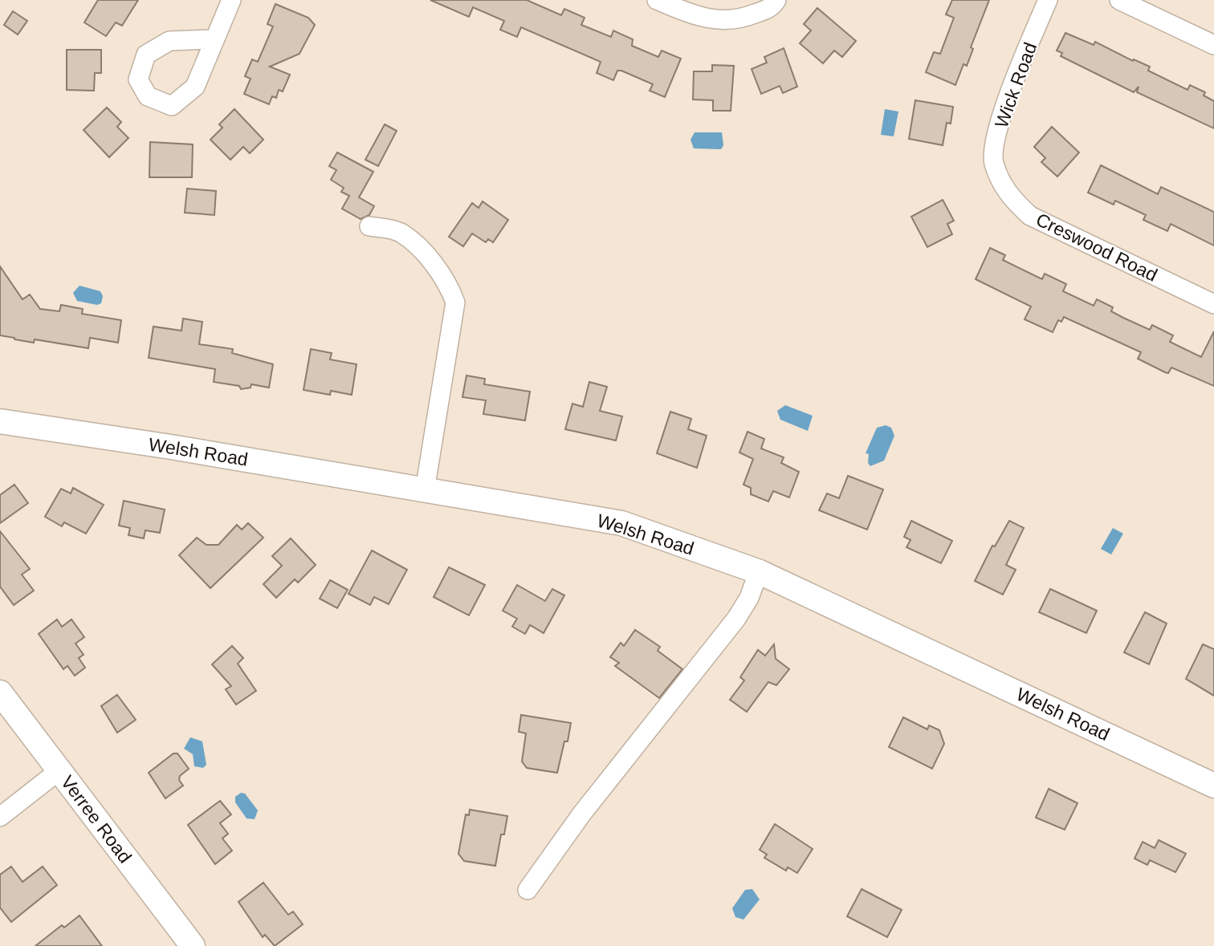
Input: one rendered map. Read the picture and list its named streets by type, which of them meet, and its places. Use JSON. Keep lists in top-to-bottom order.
{
  "streets": {
    "main road": ["Welsh Road", "Verree Road"],
    "street": ["Wick Road", "Creswood Road"]
  },
  "crossings": [
    ["Wick Road", "Creswood Road"]
  ]
}
